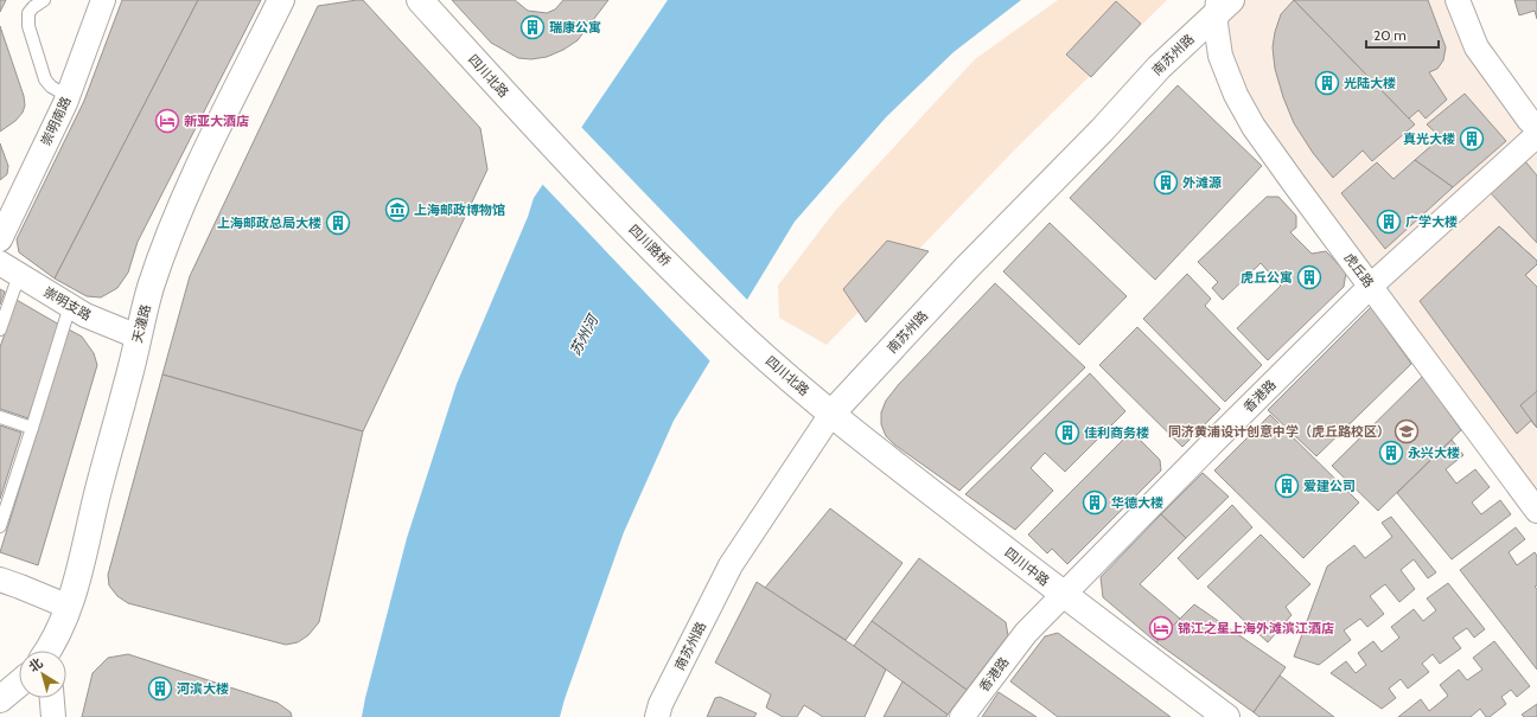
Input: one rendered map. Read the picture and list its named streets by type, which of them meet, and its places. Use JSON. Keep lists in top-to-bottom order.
{
  "streets": {
    "main road": [
      "南苏州路",
      "四川北路",
      "四川路桥",
      "天潼路",
      "四川中路"
    ],
    "street": [
      "崇明南路",
      "虎丘路",
      "崇明支路",
      "香港路"
    ]
  },
  "crossings": [
    ["南苏州路", "四川北路"],
    ["南苏州路", "虎丘路"],
    ["南苏州路", "四川中路"],
    ["四川北路", "四川路桥"],
    ["四川北路", "四川中路"],
    ["虎丘路", "香港路"],
    ["崇明支路", "天潼路"],
    ["香港路", "四川中路"]
  ],
  "water": ["苏州河"],
  "places": {
    "building": [
      "瑞康公寓",
      "光陆大楼",
      "真光大楼",
      "外滩源",
      "广学大楼",
      "上海邮政总局大楼",
      "虎丘公寓",
      "佳利商务楼",
      "永兴大楼",
      "爱建公司",
      "华德大楼",
      "河滨大楼"
    ],
    "hotel": ["新亚大酒店", "锦江之星上海外滩滨江酒店"],
    "museum": ["上海邮政博物馆"],
    "school or university": ["同济黄浦设计创意中学（虎丘路校区）"]
  },
  "scale_bar": "20 m",
  "north": "top left"
}
